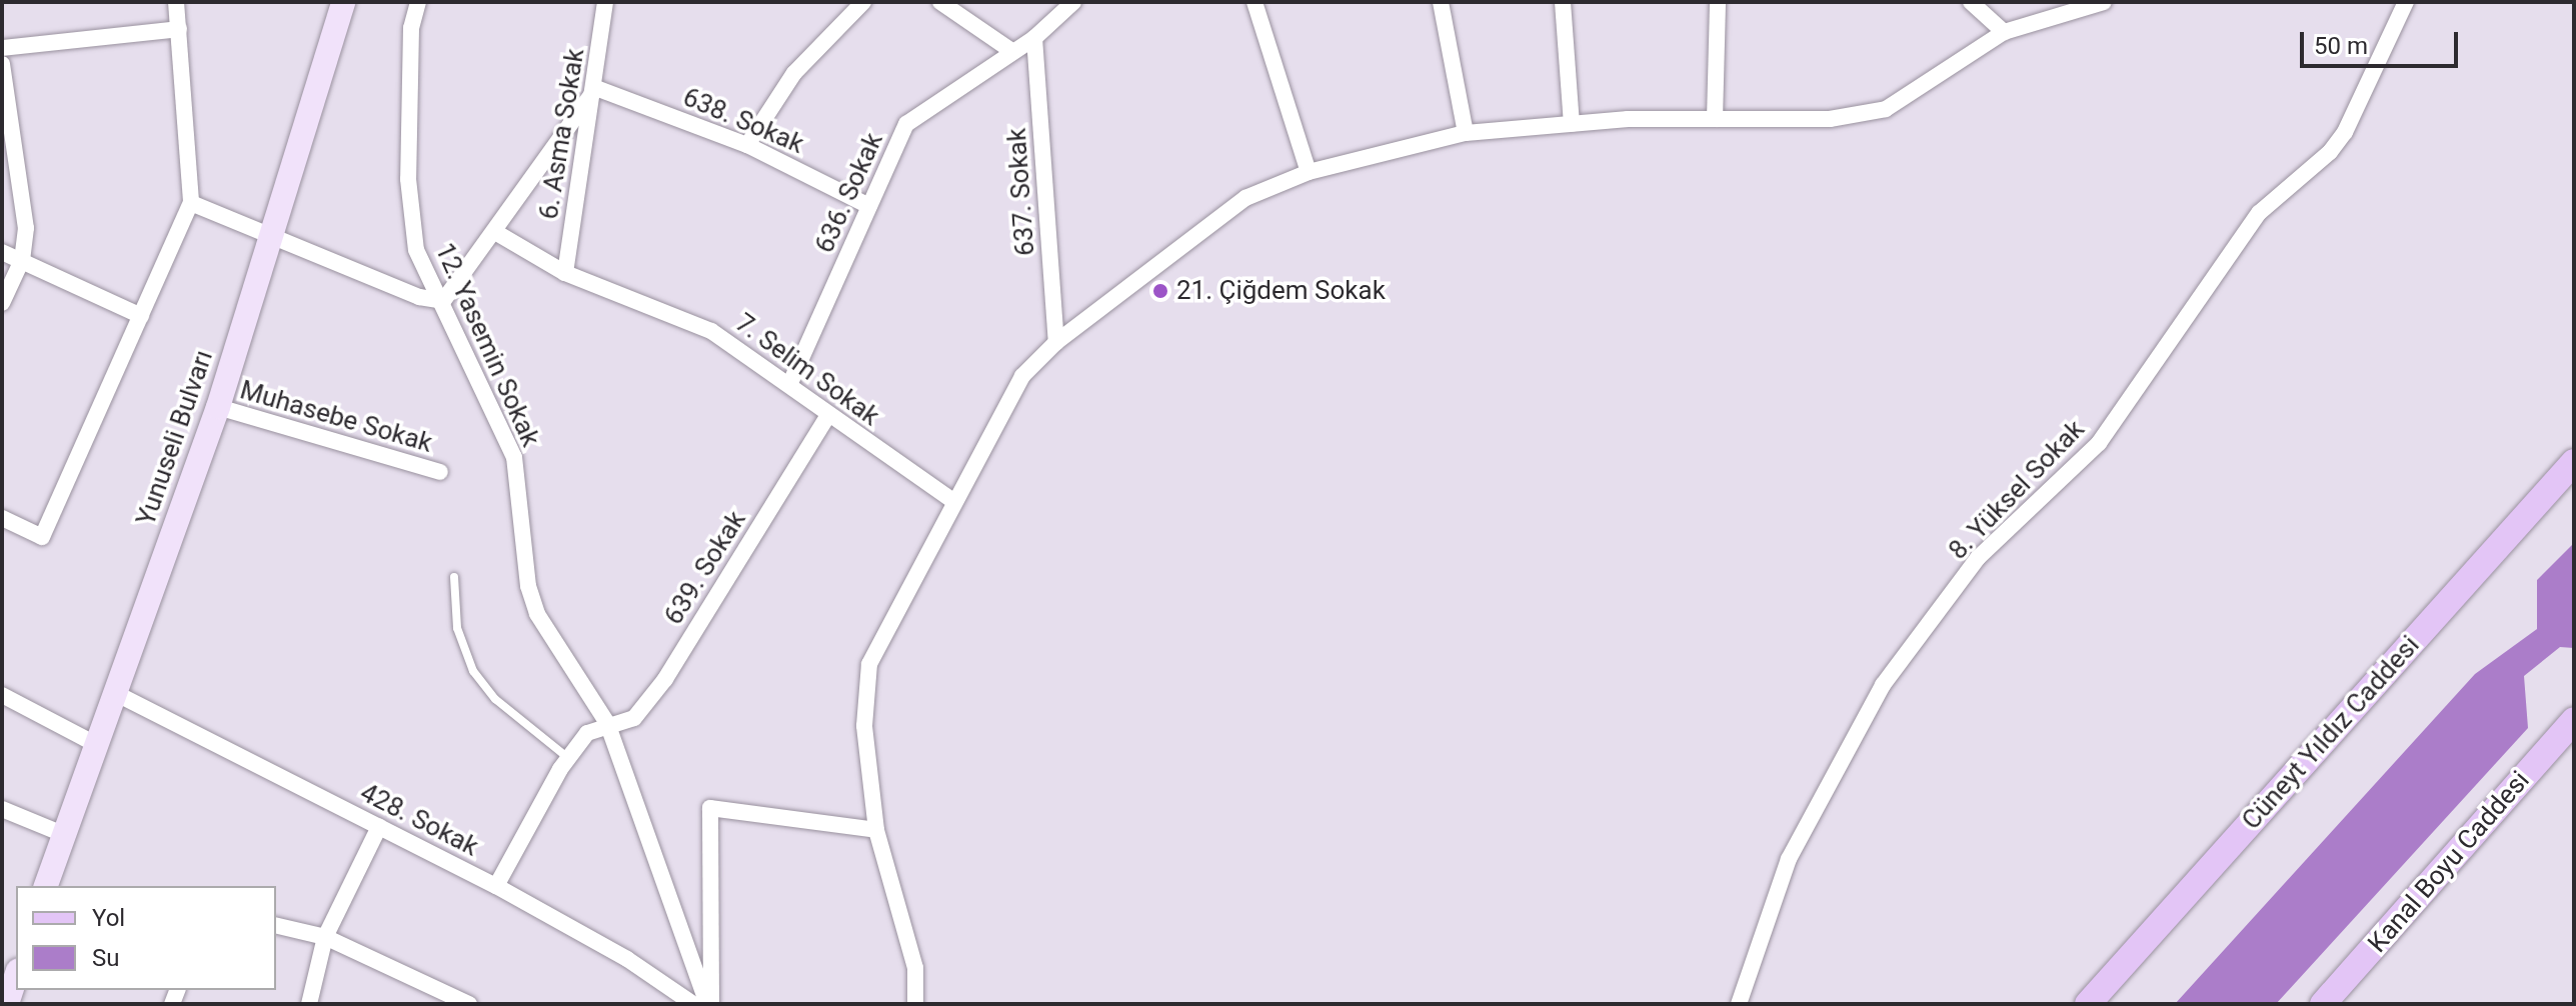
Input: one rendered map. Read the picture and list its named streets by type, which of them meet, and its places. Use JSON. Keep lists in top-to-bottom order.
{
  "streets": {
    "main road": ["Yunuseli Bulvarı", "Cüneyt Yıldız Caddesi", "Kanal Boyu Caddesi"],
    "street": [
      "638. Sokak",
      "6. Asma Sokak",
      "637. Sokak",
      "636. Sokak",
      "12. Yasemin Sokak",
      "7. Selim Sokak",
      "Muhasebe Sokak",
      "8. Yüksel Sokak",
      "639. Sokak",
      "428. Sokak"
    ]
  },
  "crossings": [
    ["638. Sokak", "6. Asma Sokak"],
    ["638. Sokak", "636. Sokak"],
    ["6. Asma Sokak", "7. Selim Sokak"],
    ["637. Sokak", "636. Sokak"],
    ["636. Sokak", "7. Selim Sokak"],
    ["12. Yasemin Sokak", "639. Sokak"],
    ["7. Selim Sokak", "639. Sokak"],
    ["Muhasebe Sokak", "Yunuseli Bulvarı"],
    ["Yunuseli Bulvarı", "428. Sokak"],
    ["639. Sokak", "428. Sokak"]
  ],
  "places": ["21. Çiğdem Sokak"],
  "legend": ["Yol", "Su"],
  "scale_bar": "50 m"
}
